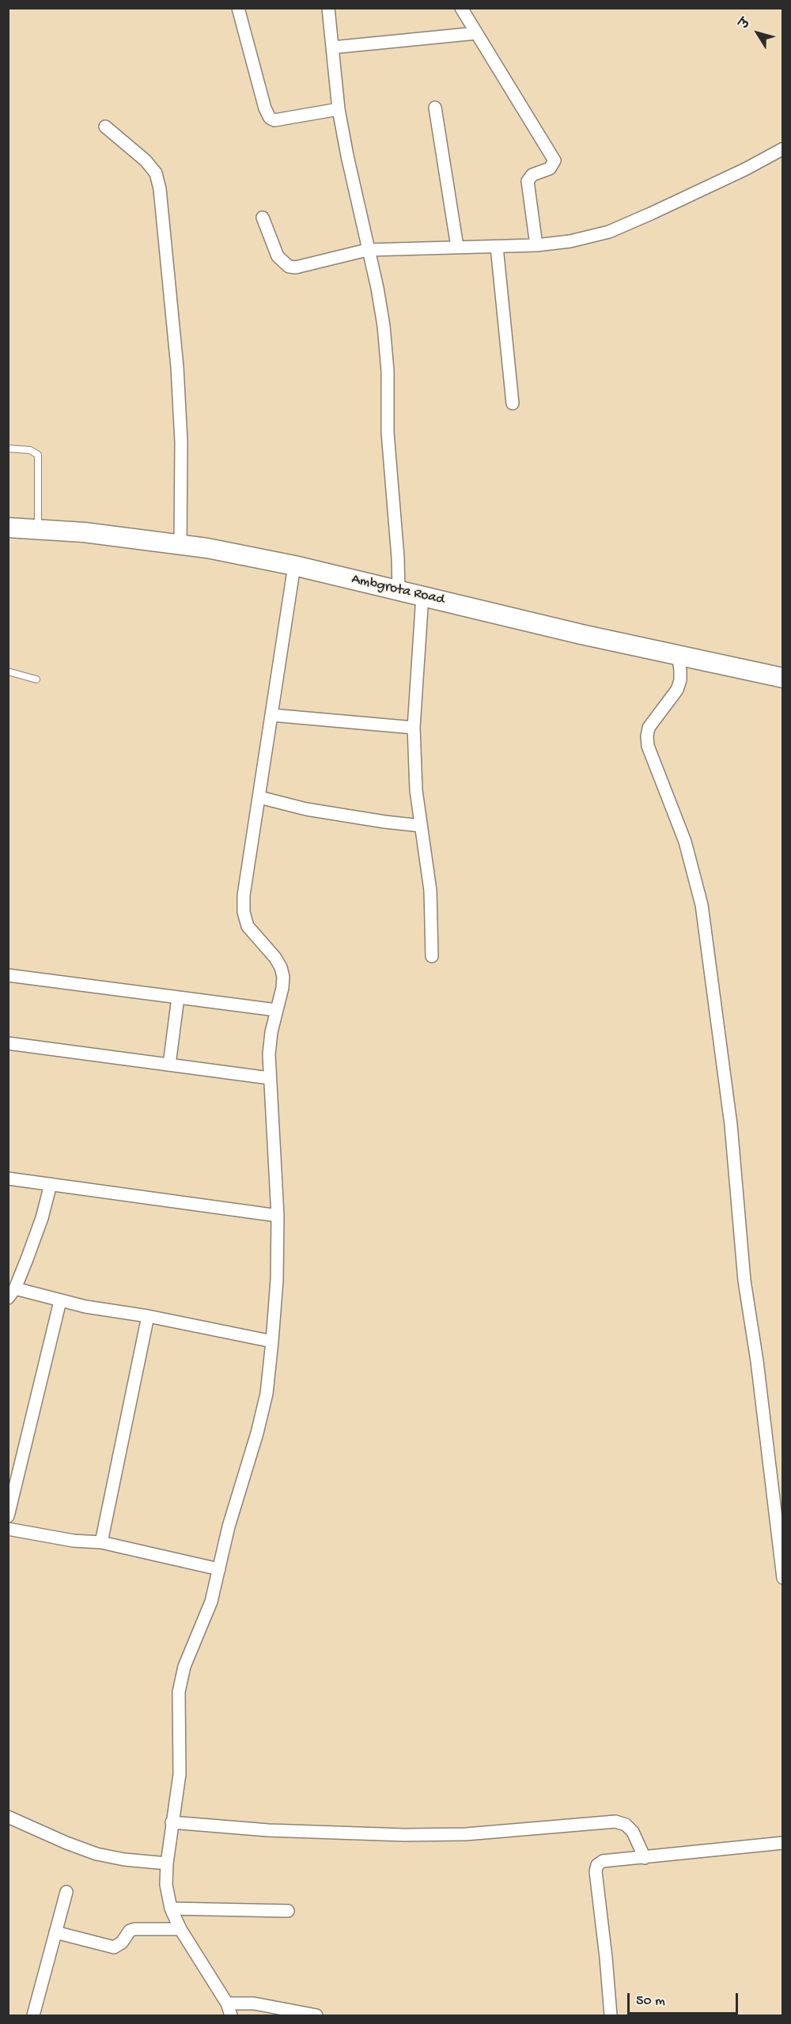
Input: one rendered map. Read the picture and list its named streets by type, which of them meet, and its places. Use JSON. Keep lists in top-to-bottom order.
{
  "streets": {
    "main road": ["Ambgrota Road"]
  },
  "scale_bar": "50 m",
  "north": "top left"
}
